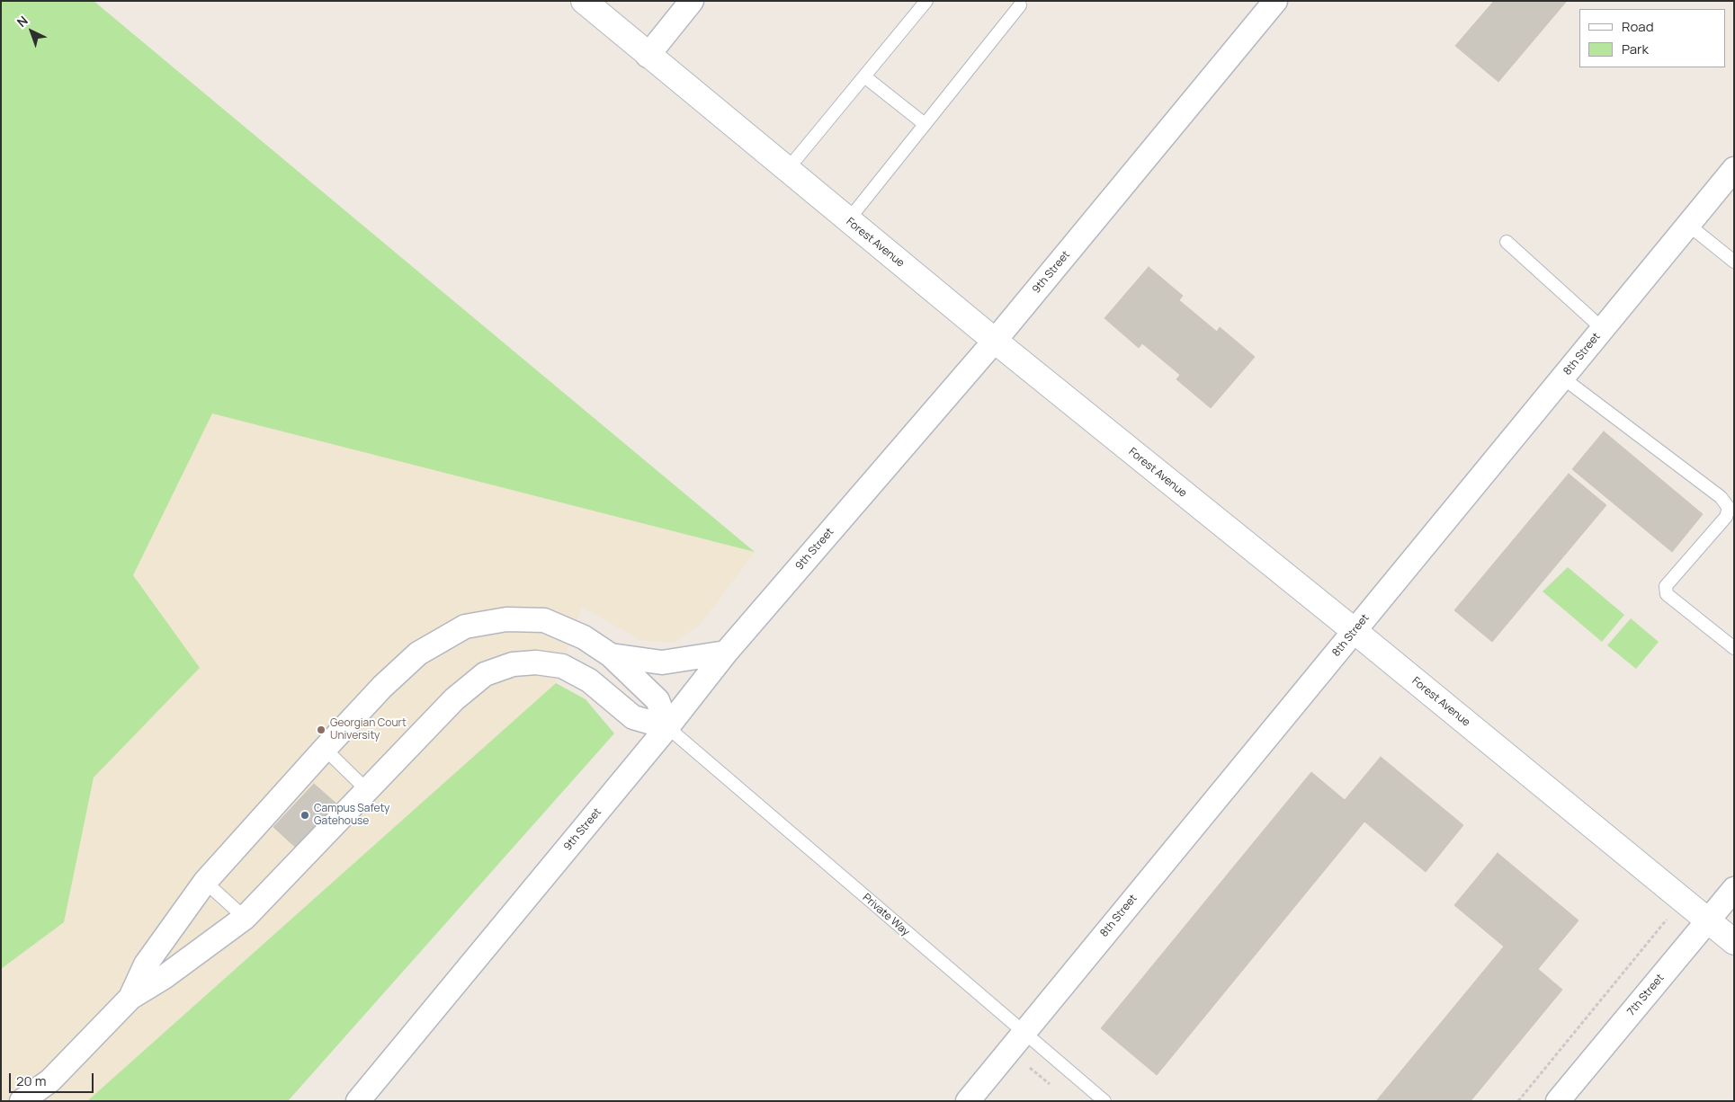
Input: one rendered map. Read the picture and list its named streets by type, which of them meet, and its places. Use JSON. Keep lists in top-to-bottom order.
{
  "streets": {
    "street": [
      "Forest Avenue",
      "9th Street",
      "8th Street",
      "7th Street"
    ],
    "lane": ["Private Way"]
  },
  "crossings": [
    ["Forest Avenue", "9th Street"],
    ["Forest Avenue", "8th Street"],
    ["Forest Avenue", "7th Street"],
    ["9th Street", "Private Way"],
    ["8th Street", "Private Way"]
  ],
  "places": ["Georgian Court University", "Campus Safety Gatehouse"],
  "legend": ["Road", "Park"],
  "scale_bar": "20 m",
  "north": "top left"
}
